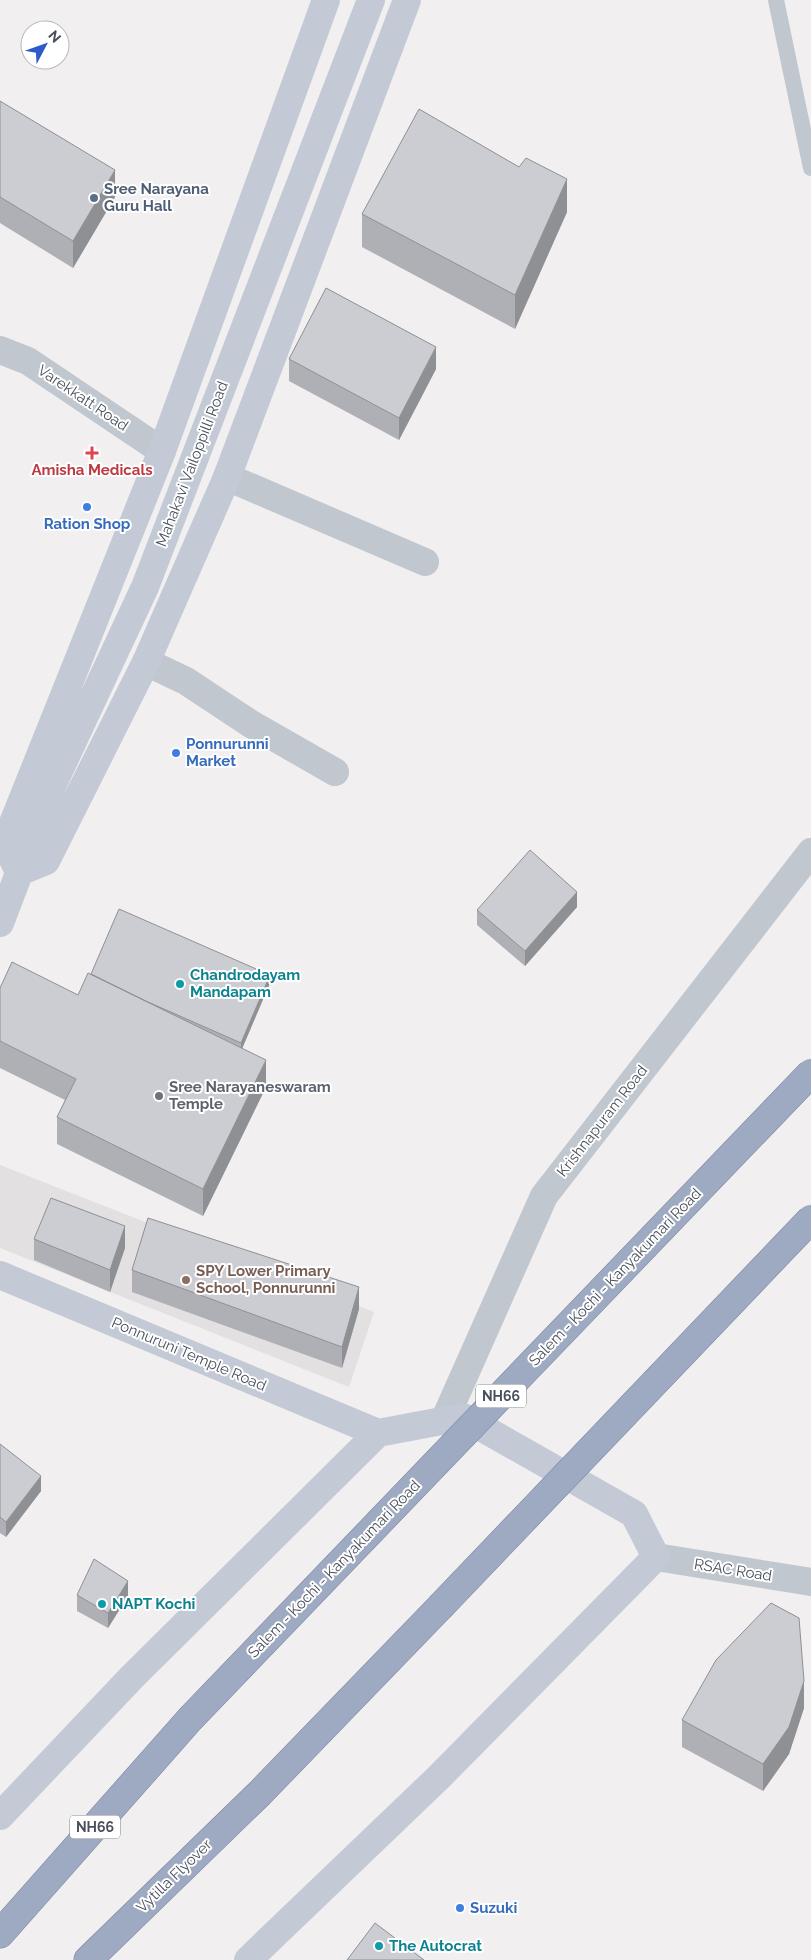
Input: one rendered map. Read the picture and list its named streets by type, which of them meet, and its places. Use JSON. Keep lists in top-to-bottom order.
{
  "streets": {
    "highway": ["Salem - Kochi - Kanyakumari Road", "NH66", "Vytilla Flyover"],
    "main road": ["Mahakavi Vailoppilli Road", "Ponnuruni Temple Road"],
    "street": ["Varekkatt Road", "Krishnapuram Road", "RSAC Road"]
  },
  "places": {
    "other": [
      "Sree Narayana Guru Hall",
      "Ration Shop",
      "Ponnurunni Market",
      "Chandrodayam Mandapam",
      "Sree Narayaneswaram Temple",
      "SPY Lower Primary School, Ponnurunni",
      "NAPT Kochi",
      "Suzuki",
      "The Autocrat"
    ],
    "health": ["Amisha Medicals"]
  },
  "north": "top right"
}
